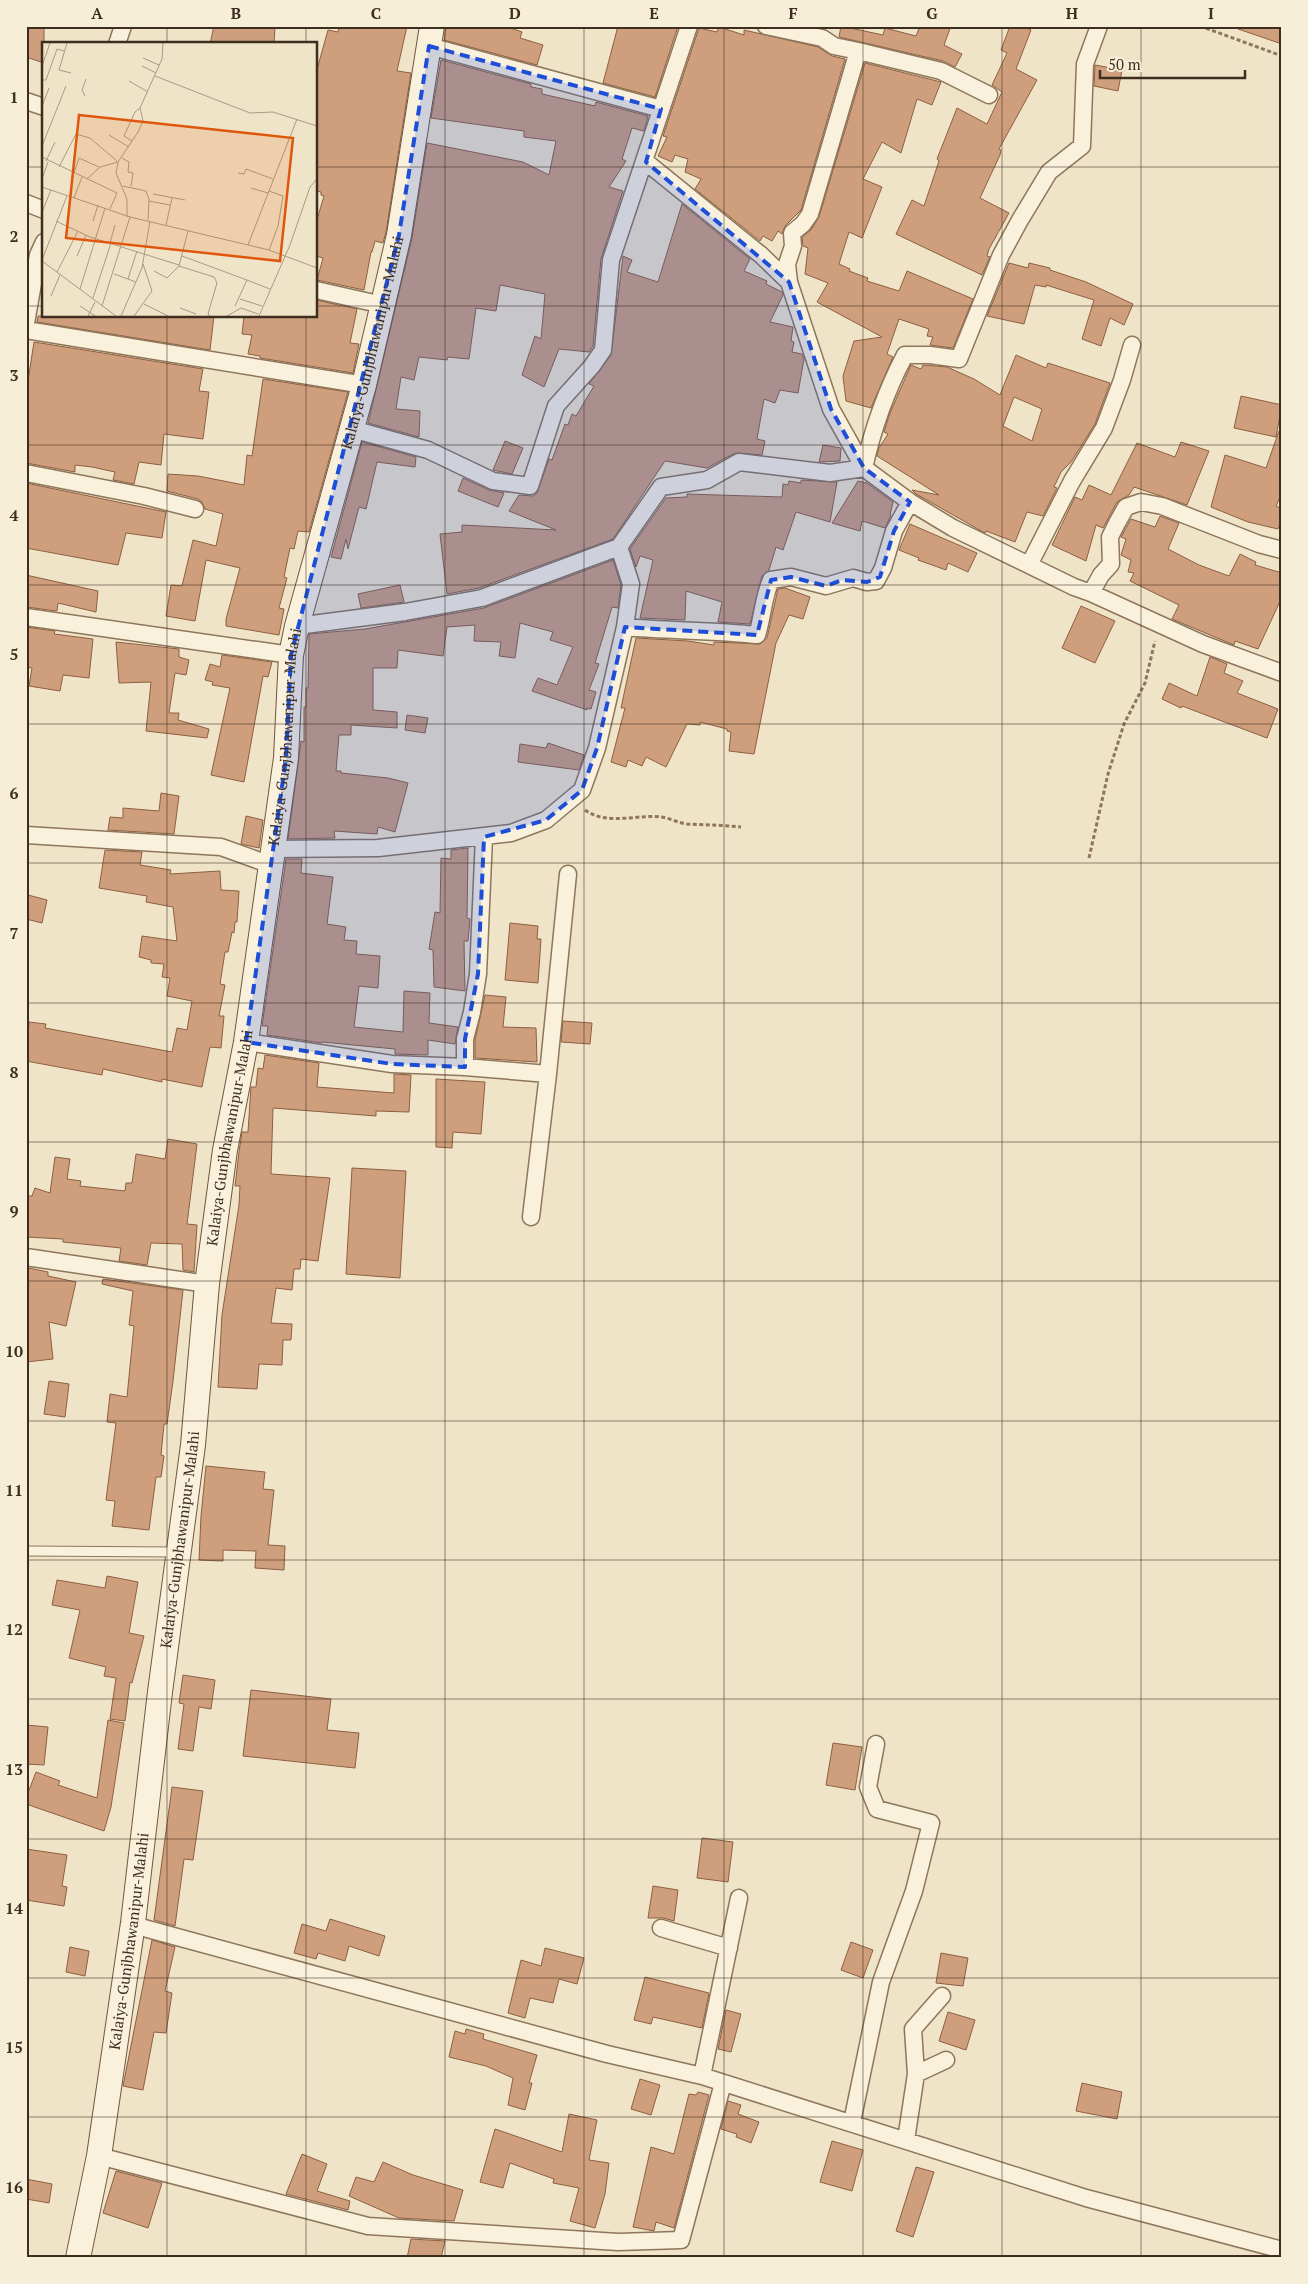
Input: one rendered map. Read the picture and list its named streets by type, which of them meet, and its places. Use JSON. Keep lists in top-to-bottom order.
{
  "streets": {
    "street": ["Kalaiya-Gunjbhawanipur-Malahi"]
  },
  "scale_bar": "50 m",
  "grid": {
    "columns": [
      "A",
      "B",
      "C",
      "D",
      "E",
      "F",
      "G",
      "H",
      "I"
    ],
    "rows": [
      "1",
      "2",
      "3",
      "4",
      "5",
      "6",
      "7",
      "8",
      "9",
      "10",
      "11",
      "12",
      "13",
      "14",
      "15",
      "16"
    ]
  }
}
